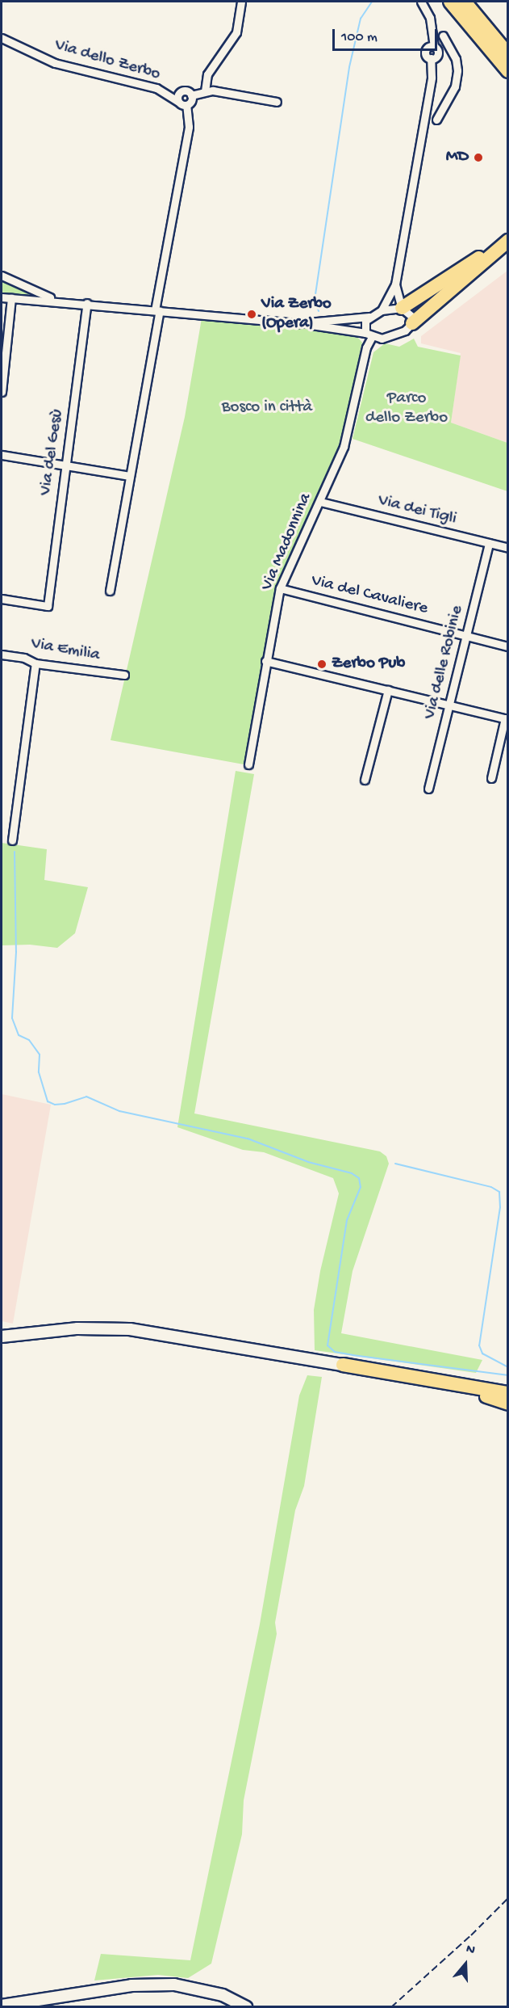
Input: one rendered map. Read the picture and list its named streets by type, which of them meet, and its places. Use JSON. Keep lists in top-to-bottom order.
{
  "streets": {
    "street": [
      "Via dello Zerbo",
      "Via del Gesù",
      "Via dei Tigli",
      "Via Madonnina",
      "Via del Cavaliere",
      "Via Emilia",
      "Via delle Robinie"
    ]
  },
  "crossings": [
    ["Via dei Tigli", "Via Madonnina"],
    ["Via dei Tigli", "Via delle Robinie"],
    ["Via Madonnina", "Via del Cavaliere"],
    ["Via del Cavaliere", "Via delle Robinie"]
  ],
  "parks": ["Parco dello Zerbo", "Bosco in città"],
  "places": ["MD", "Via Zerbo (Opera)", "Zerbo Pub"],
  "scale_bar": "100 m",
  "north": "top"
}
